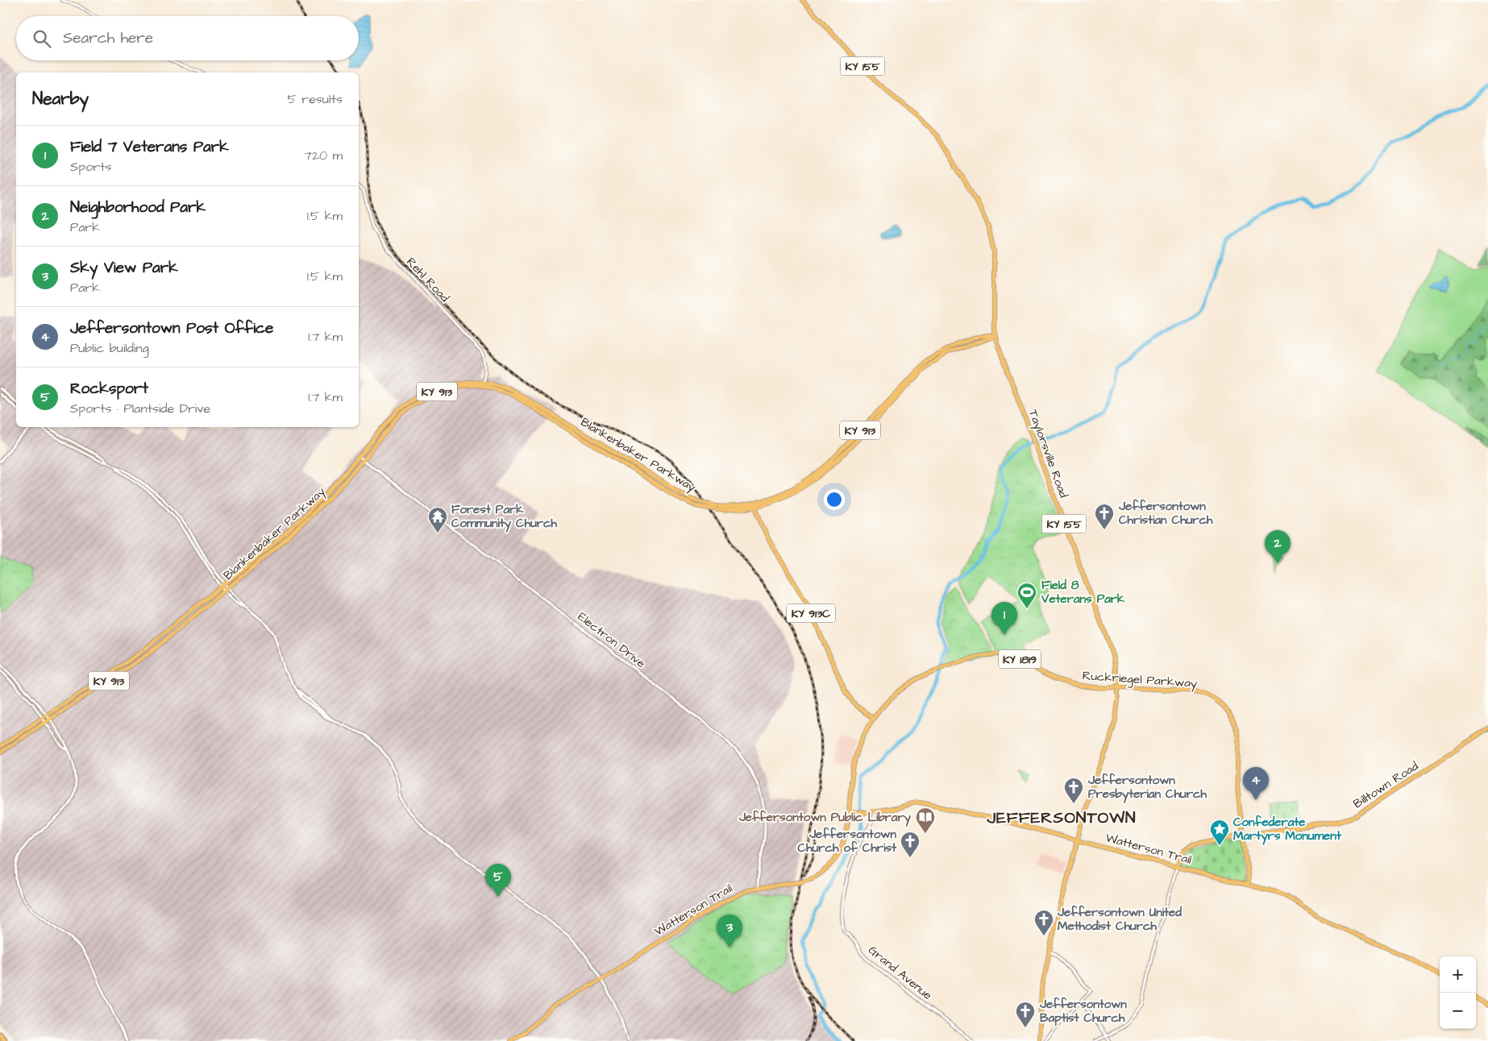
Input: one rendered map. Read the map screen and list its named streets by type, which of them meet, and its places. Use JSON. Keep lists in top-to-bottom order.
{
  "streets": {
    "main road": [
      "KY 155",
      "KY 913",
      "Taylorsville Road",
      "Blankenbaker Parkway",
      "KY 913C",
      "KY 1819",
      "Ruckriegel Parkway",
      "Billtown Road",
      "Watterson Trail"
    ],
    "street": ["Rehl Road", "Electron Drive", "Grand Avenue"]
  },
  "crossings": [
    ["Rehl Road", "Blankenbaker Parkway"],
    ["Taylorsville Road", "Blankenbaker Parkway"],
    ["Taylorsville Road", "Ruckriegel Parkway"],
    ["Taylorsville Road", "Watterson Trail"],
    ["Blankenbaker Parkway", "KY 913C"],
    ["Blankenbaker Parkway", "Electron Drive"],
    ["KY 913C", "Ruckriegel Parkway"],
    ["Electron Drive", "Watterson Trail"],
    ["Ruckriegel Parkway", "Billtown Road"],
    ["Ruckriegel Parkway", "Watterson Trail"],
    ["Billtown Road", "Watterson Trail"],
    ["Watterson Trail", "Grand Avenue"]
  ],
  "districts": ["JEFFERSONTOWN"],
  "places": {
    "church": [
      "Jeffersontown Christian Church",
      "Jeffersontown Presbyterian Church",
      "Jeffersontown Church of Christ",
      "Jeffersontown United Methodist Church",
      "Jeffersontown Baptist Church"
    ],
    "temple": ["Forest Park Community Church"],
    "sports": ["Field 8 Veterans Park"],
    "library": ["Jeffersontown Public Library"],
    "place": ["Confederate Martyrs Monument"]
  },
  "page": {
    "search": "Search here",
    "heading": ["Nearby", "5 results"],
    "list": [
      {
        "mark": "1",
        "name": "Field 7 Veterans Park",
        "note": "Sports",
        "value": "720 m"
      },
      {
        "mark": "2",
        "name": "Neighborhood Park",
        "note": "Park",
        "value": "1.5 km"
      },
      {
        "mark": "3",
        "name": "Sky View Park",
        "note": "Park",
        "value": "1.5 km"
      },
      {
        "mark": "4",
        "name": "Jeffersontown Post Office",
        "note": "Public building",
        "value": "1.7 km"
      },
      {
        "mark": "5",
        "name": "Rocksport",
        "note": "Sports · Plantside Drive",
        "value": "1.7 km"
      }
    ],
    "pins": [
      "2",
      "1",
      "4",
      "5",
      "3"
    ],
    "map_buttons": ["+", "−"]
  }
}
